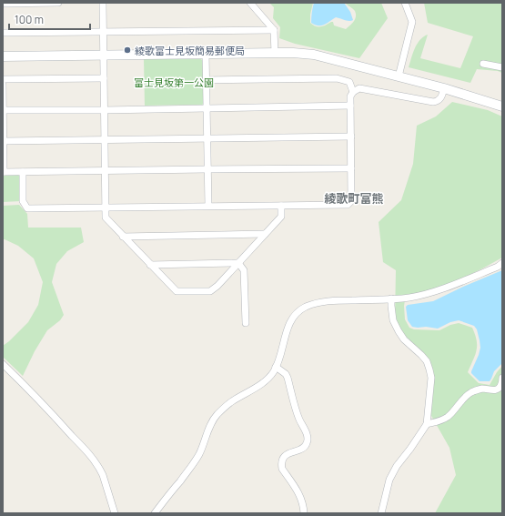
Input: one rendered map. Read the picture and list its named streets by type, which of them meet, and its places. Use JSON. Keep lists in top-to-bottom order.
{
  "districts": ["綾歌町富熊"],
  "parks": ["富士見坂第一公園"],
  "places": ["綾歌富士見坂簡易郵便局"],
  "scale_bar": "100 m"
}
